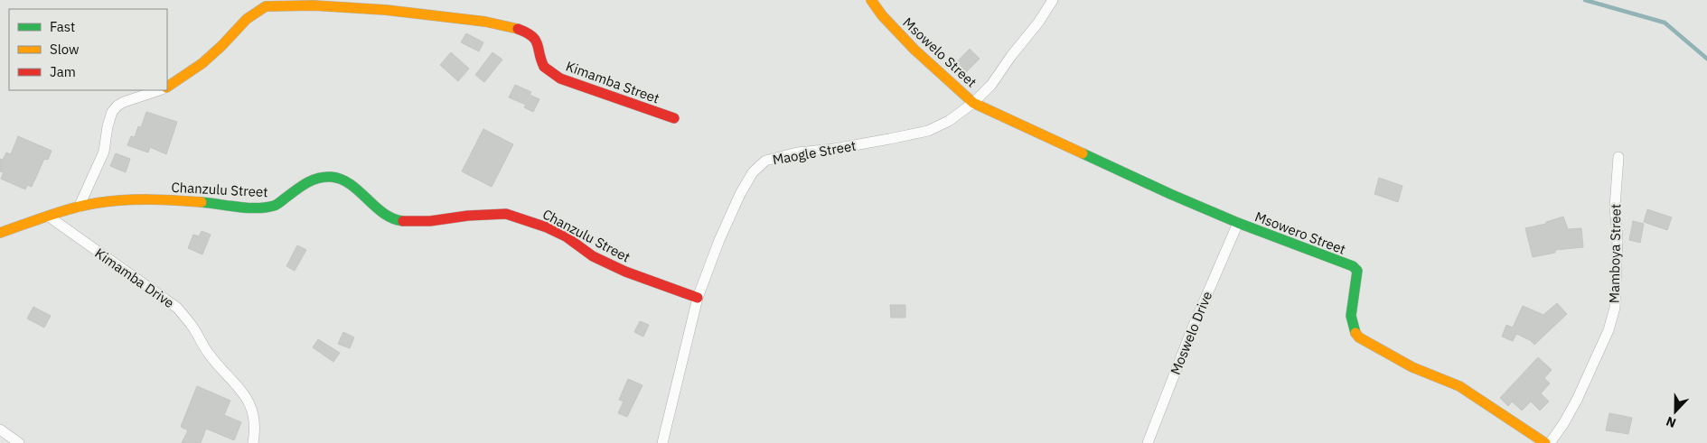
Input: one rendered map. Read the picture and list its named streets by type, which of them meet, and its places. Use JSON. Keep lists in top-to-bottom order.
{
  "streets": {
    "street": [
      "Msowelo Street",
      "Kimamba Street",
      "Maogle Street",
      "Chanzulu Street",
      "Msowero Street",
      "Mamboya Street",
      "Kimamba Drive",
      "Moswelo Drive"
    ]
  },
  "crossings": [
    ["Msowelo Street", "Maogle Street"],
    ["Msowelo Street", "Msowero Street"],
    ["Maogle Street", "Chanzulu Street"],
    ["Maogle Street", "Msowero Street"],
    ["Chanzulu Street", "Kimamba Drive"],
    ["Msowero Street", "Moswelo Drive"]
  ],
  "legend": ["Fast", "Slow", "Jam"],
  "north": "bottom"
}
